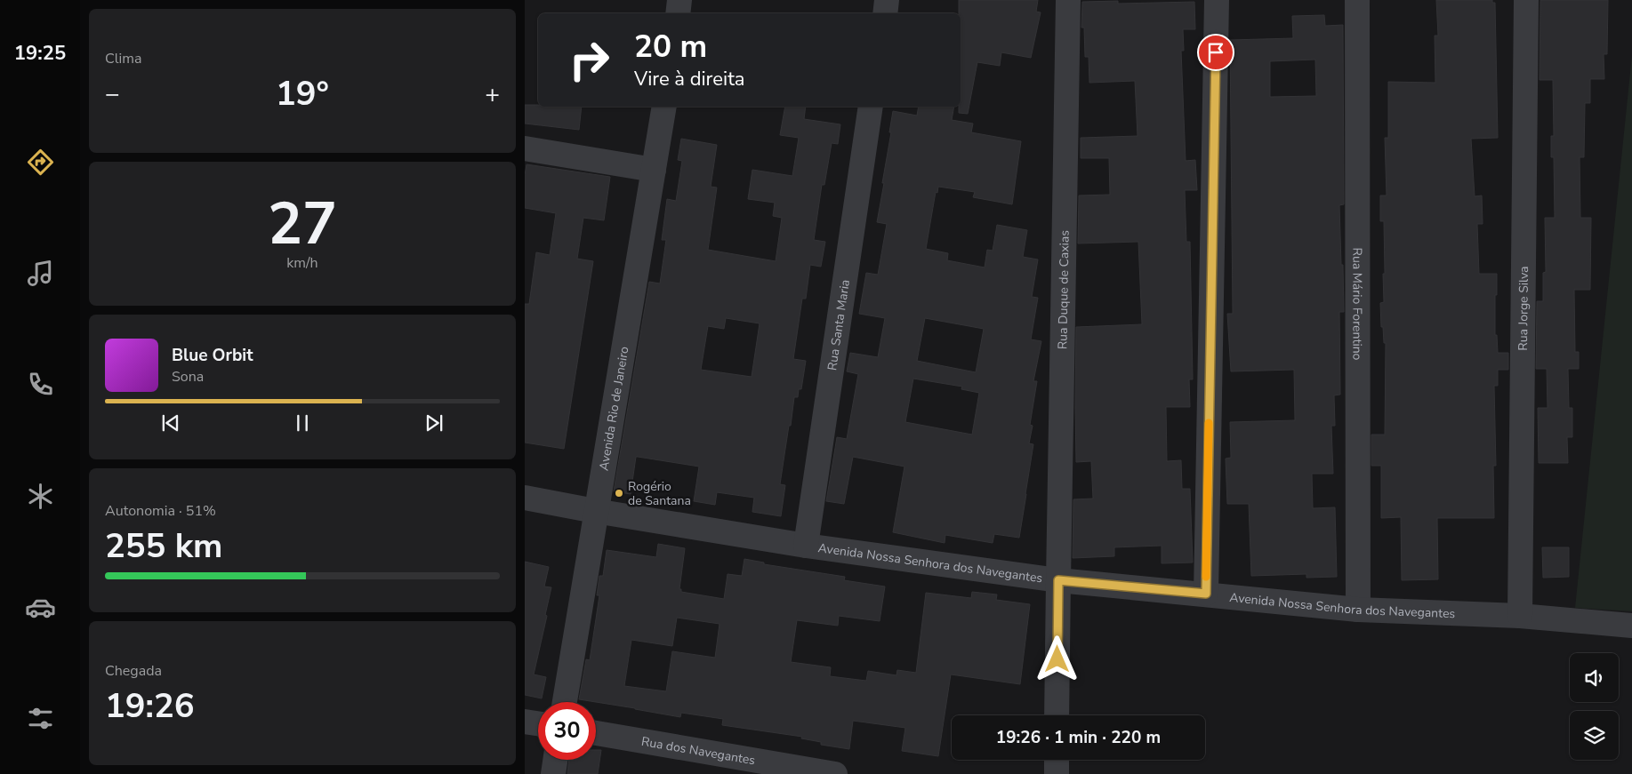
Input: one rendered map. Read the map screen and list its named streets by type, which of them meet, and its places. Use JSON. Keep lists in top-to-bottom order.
{
  "streets": {
    "street": [
      "Rua Duque de Caxias",
      "Rua Mário Forentino",
      "Rua Jorge Silva",
      "Rua Santa Maria",
      "Avenida Rio de Janeiro",
      "Avenida Nossa Senhora dos Navegantes",
      "Rua dos Navegantes"
    ]
  },
  "crossings": [
    ["Rua Duque de Caxias", "Avenida Nossa Senhora dos Navegantes"],
    ["Rua Mário Forentino", "Avenida Nossa Senhora dos Navegantes"],
    ["Rua Jorge Silva", "Avenida Nossa Senhora dos Navegantes"],
    ["Rua Santa Maria", "Avenida Nossa Senhora dos Navegantes"],
    ["Avenida Rio de Janeiro", "Avenida Nossa Senhora dos Navegantes"]
  ],
  "places": ["Rogério de Santana"],
  "page": {
    "tabs": "19:25",
    "tile": [
      "Clima",
      ["27", "km/h"],
      ["Autonomia · 51%", "255 km"],
      ["Chegada", "19:26"]
    ],
    "turn": ["20 m", "Vire à direita"],
    "heat": ["−", "19°", "+"],
    "song": ["Blue Orbit", "Sona"],
    "limit": "30",
    "trip": "19:26 · 1 min · 220 m"
  }
}
